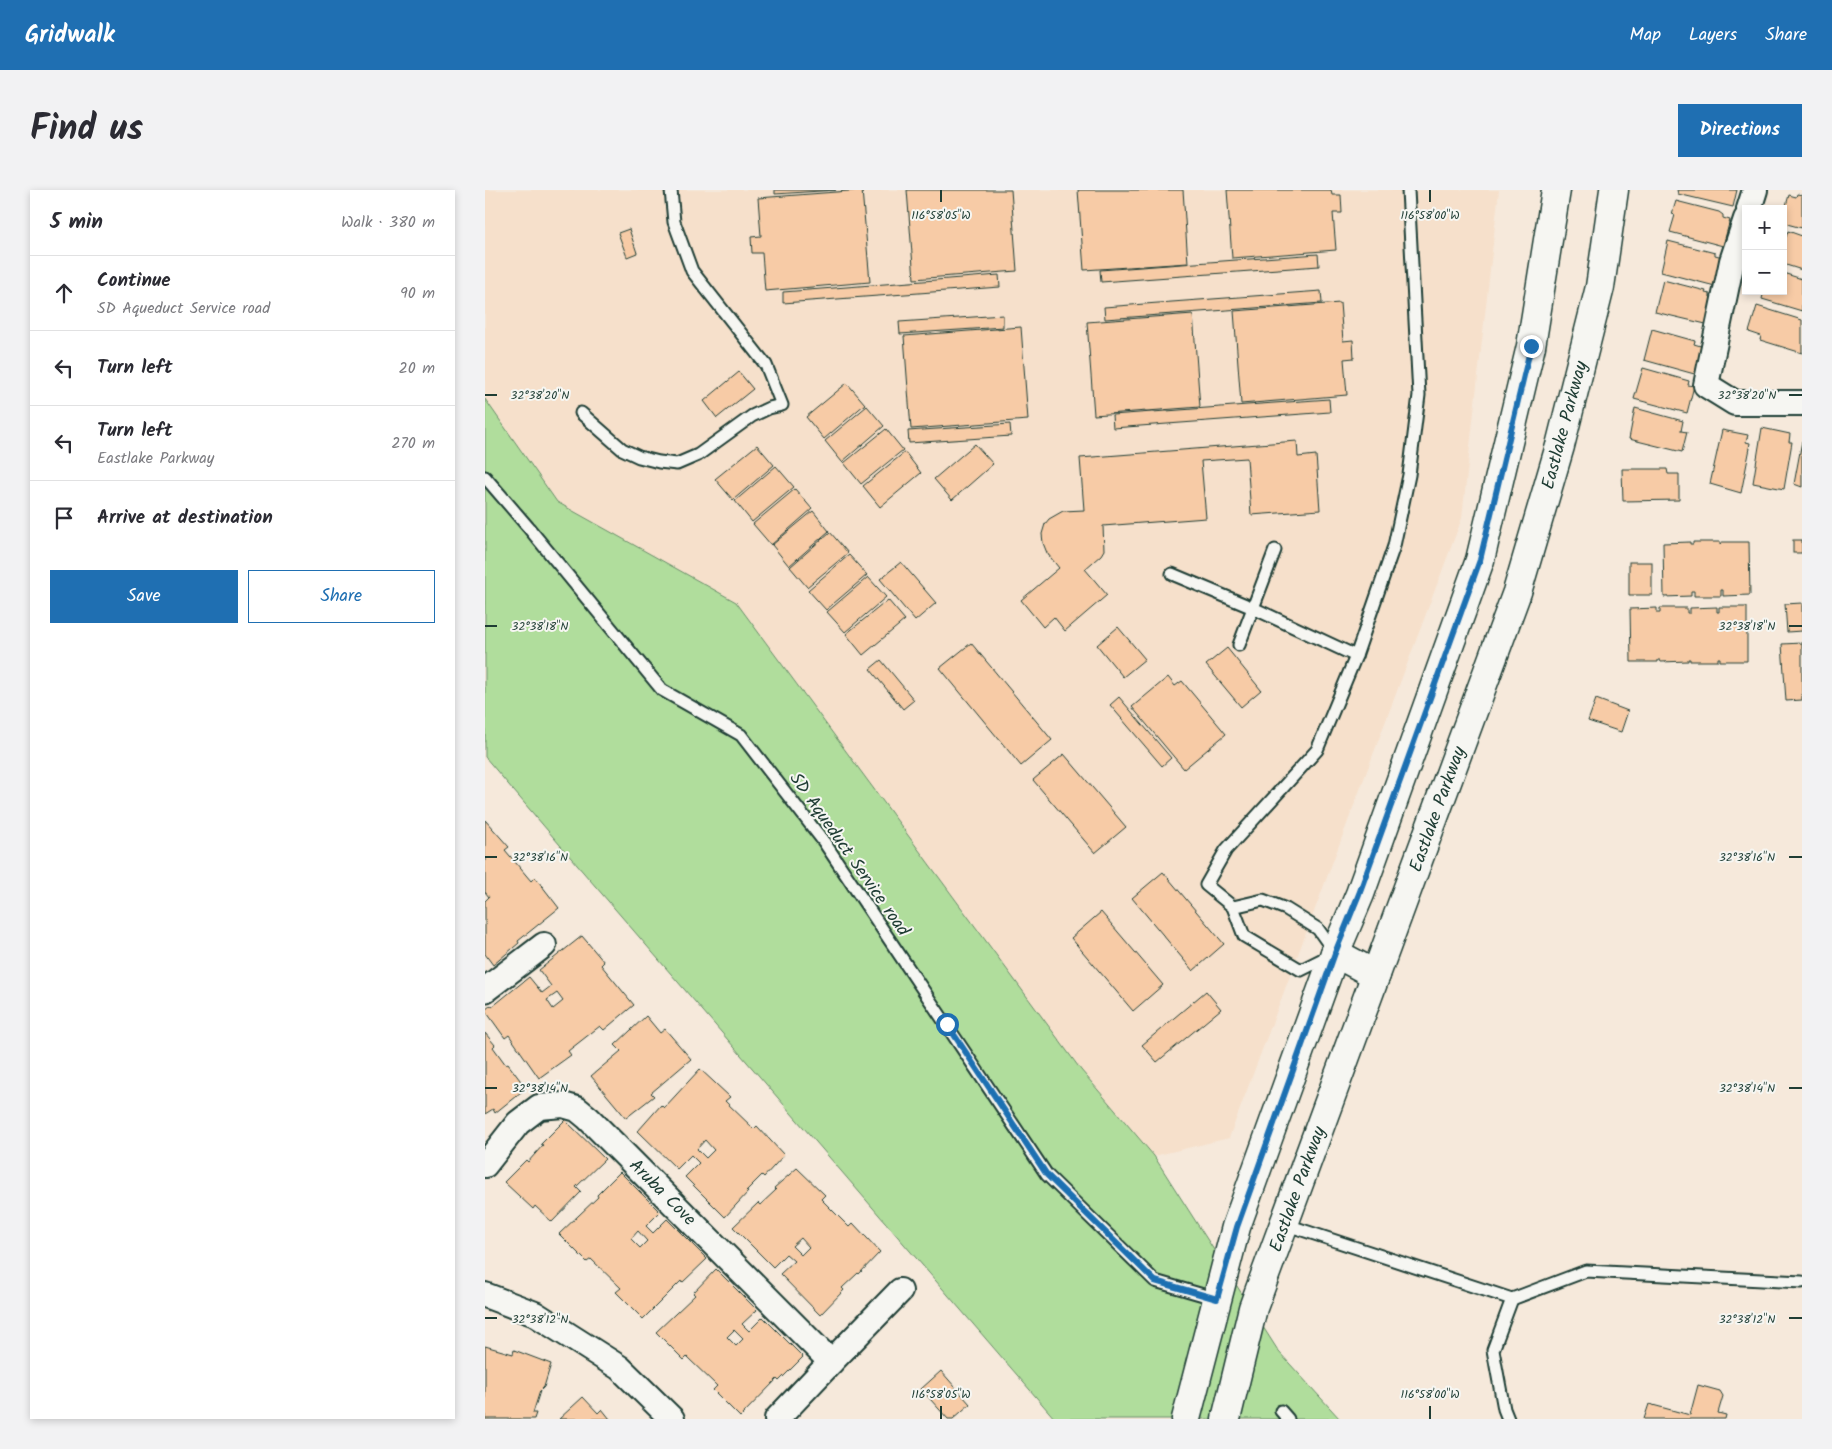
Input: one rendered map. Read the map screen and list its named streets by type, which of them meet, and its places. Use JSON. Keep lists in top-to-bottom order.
{
  "streets": {
    "main road": ["Eastlake Parkway"],
    "street": ["Aruba Cove"],
    "lane": ["SD Aqueduct Service road"]
  },
  "page": {
    "header": "Gridwalk",
    "nav": ["Map", "Layers", "Share"],
    "title": "Find us",
    "buttons": [
      "Directions",
      ["Save", "Share"]
    ],
    "heading": ["5 min", "Walk · 380 m"],
    "map_buttons": ["+", "−"],
    "list": [
      ["Continue", "SD Aqueduct Service road", "90 m"],
      ["Turn left", "20 m"],
      ["Turn left", "Eastlake Parkway", "270 m"],
      "Arrive at destination"
    ]
  },
  "coordinates": [
    "116°58'05\"W",
    "116°58'00\"W",
    "32°38'20\"N",
    "32°38'18\"N",
    "32°38'16\"N",
    "32°38'14\"N",
    "32°38'12\"N"
  ]
}
